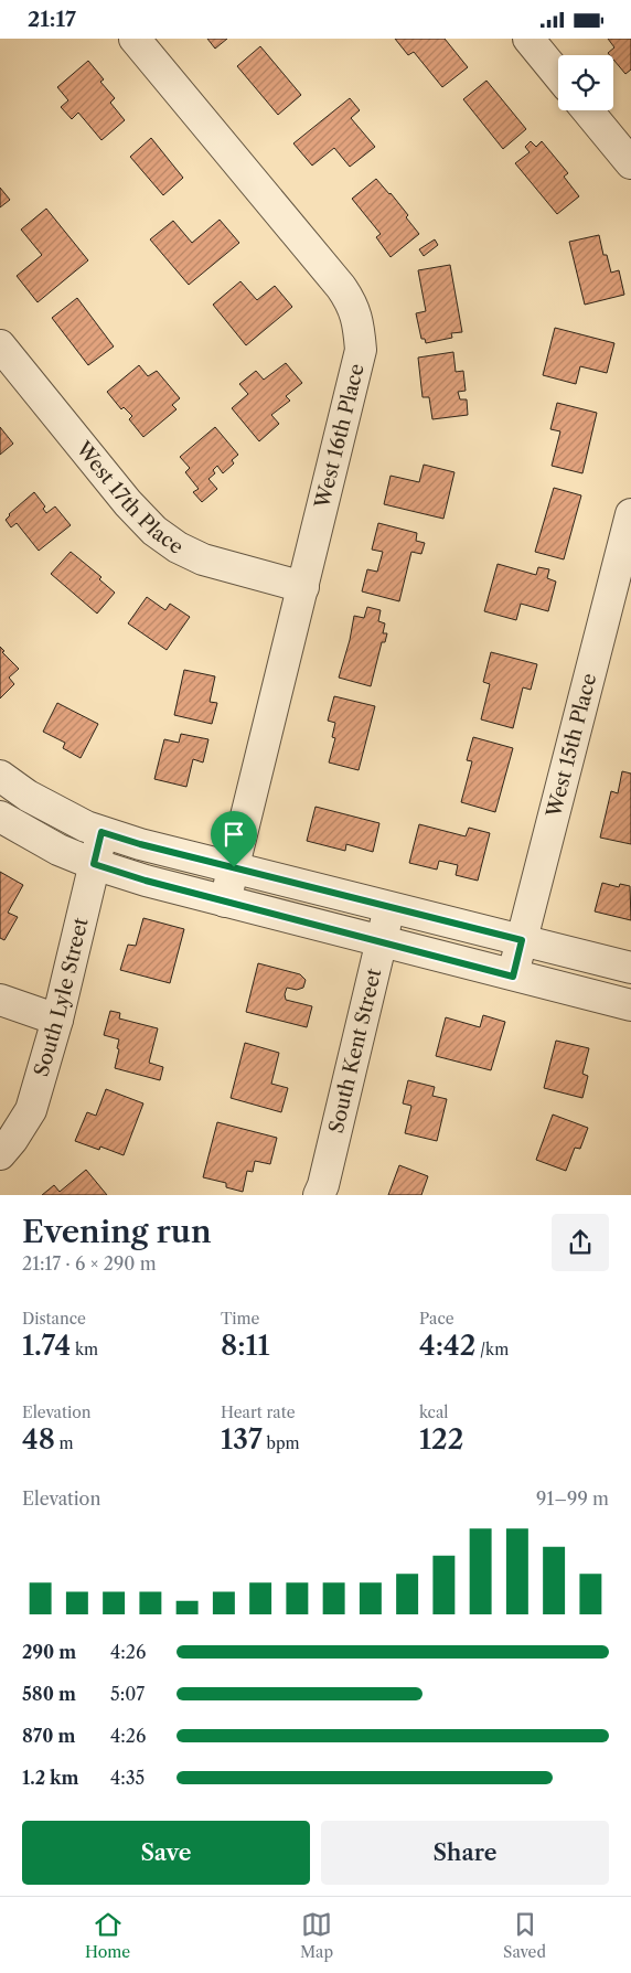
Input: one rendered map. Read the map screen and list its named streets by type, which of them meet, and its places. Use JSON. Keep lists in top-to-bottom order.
{
  "streets": {
    "street": [
      "West 16th Place",
      "West 17th Place",
      "West 15th Place",
      "South Lyle Street",
      "South Kent Street"
    ]
  },
  "crossings": [
    ["West 16th Place", "West 17th Place"]
  ],
  "page": {
    "status": "21:17",
    "heading": ["Evening run", "21:17 · 6 × 290 m"],
    "stats": [
      ["Distance", "1.74 km"],
      ["Time", "8:11"],
      ["Pace", "4:42 /km"],
      ["Elevation", "48 m"],
      ["Heart rate", "137 bpm"],
      ["kcal", "122"]
    ],
    "chart": ["Elevation", "91–99 m"],
    "list": [
      {
        "name": "290 m",
        "note": "4:26"
      },
      {
        "name": "580 m",
        "note": "5:07"
      },
      {
        "name": "870 m",
        "note": "4:26"
      },
      {
        "name": "1.2 km",
        "note": "4:35"
      }
    ],
    "buttons": ["Save", "Share"],
    "tabs": ["Home", "Map", "Saved"]
  }
}
